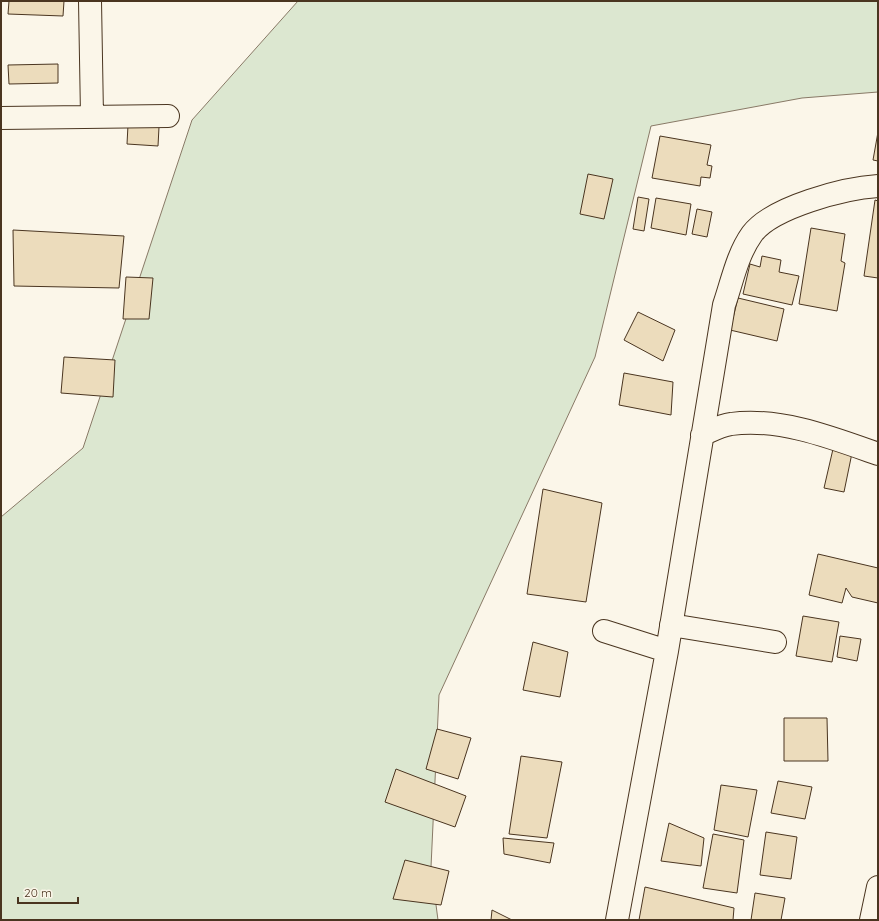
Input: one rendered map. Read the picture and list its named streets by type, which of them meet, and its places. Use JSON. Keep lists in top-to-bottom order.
{
  "scale_bar": "20 m"
}
